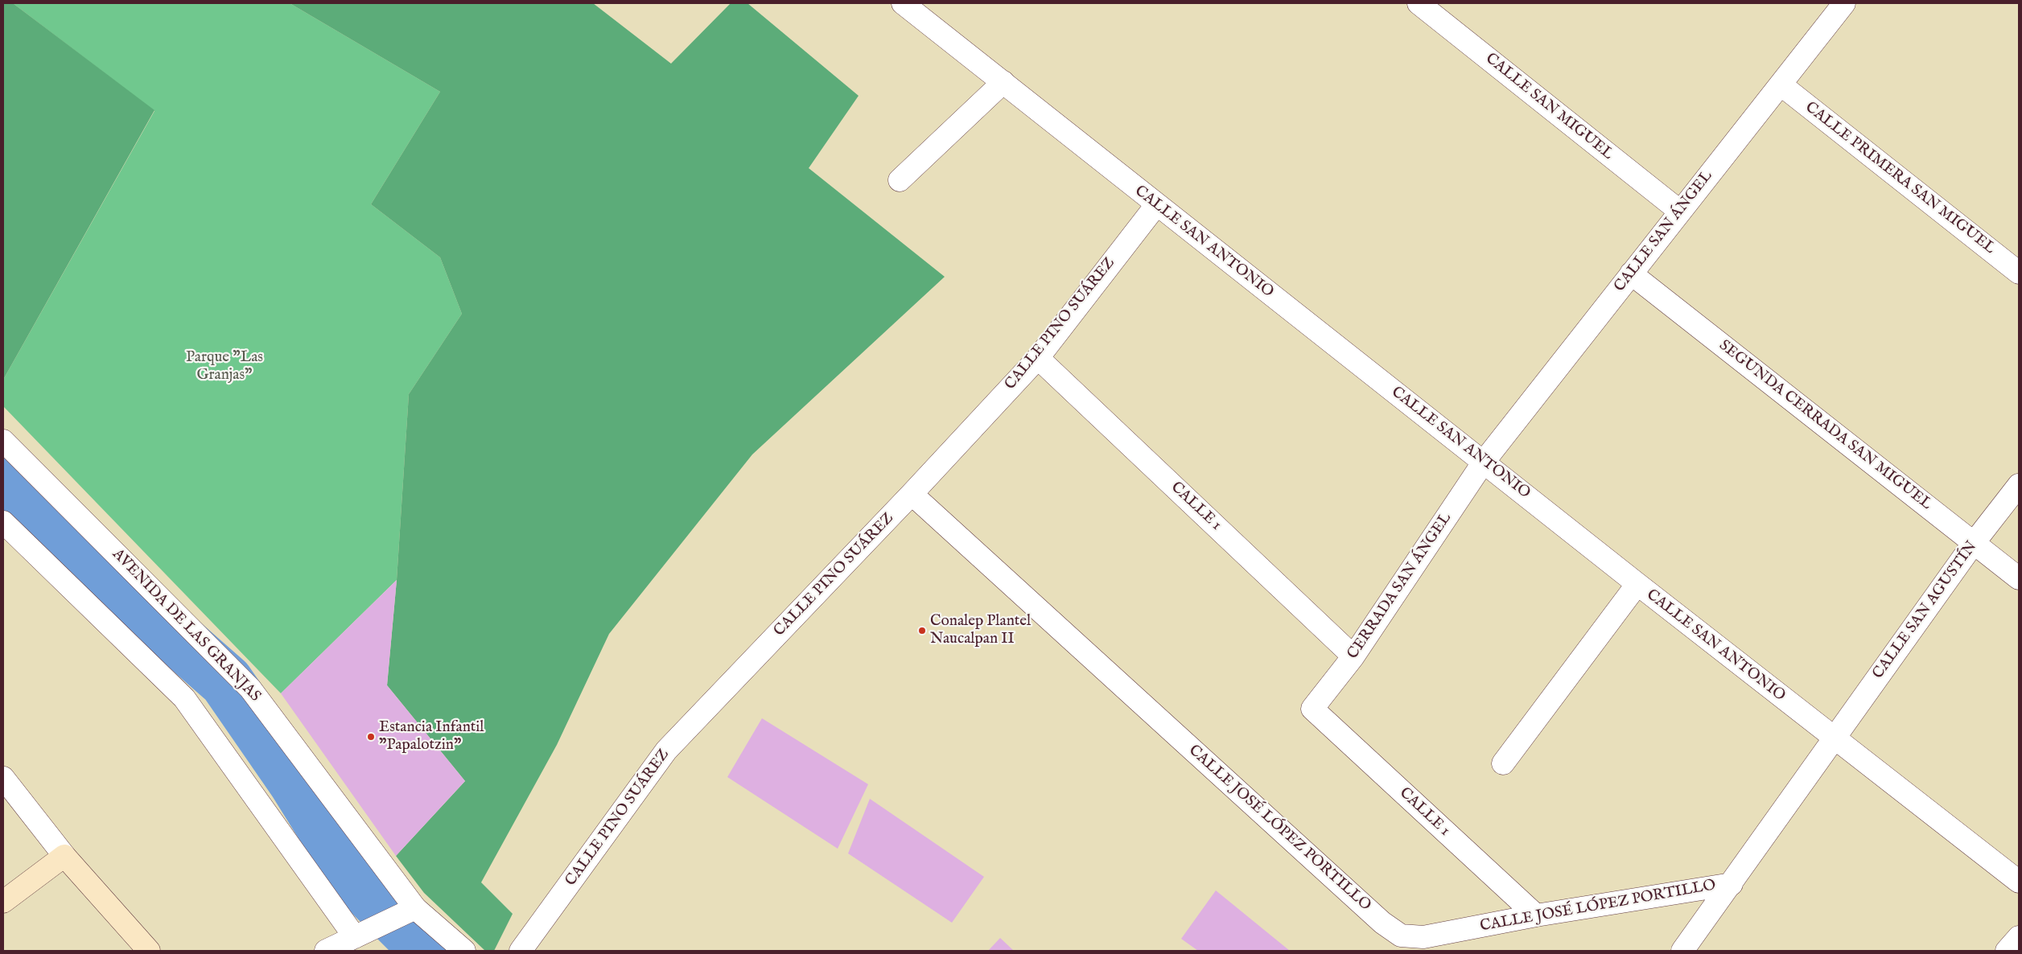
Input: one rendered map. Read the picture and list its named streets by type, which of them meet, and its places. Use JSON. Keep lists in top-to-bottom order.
{
  "streets": {
    "street": [
      "CALLE SAN MIGUEL",
      "CALLE PRIMERA SAN MIGUEL",
      "CALLE SAN ÁNGEL",
      "CALLE SAN ANTONIO",
      "CALLE PINO SUÁREZ",
      "SEGUNDA CERRADA SAN MIGUEL",
      "CALLE 1",
      "CERRADA SAN ÁNGEL",
      "CALLE SAN AGUSTÍN",
      "AVENIDA DE LAS GRANJAS",
      "CALLE JOSÉ LÓPEZ PORTILLO"
    ]
  },
  "crossings": [
    ["CALLE SAN MIGUEL", "CALLE SAN ÁNGEL"],
    ["CALLE PRIMERA SAN MIGUEL", "CALLE SAN ÁNGEL"],
    ["CALLE SAN ÁNGEL", "CALLE SAN ANTONIO"],
    ["CALLE SAN ÁNGEL", "SEGUNDA CERRADA SAN MIGUEL"],
    ["CALLE SAN ÁNGEL", "CERRADA SAN ÁNGEL"],
    ["CALLE SAN ANTONIO", "CALLE PINO SUÁREZ"],
    ["CALLE SAN ANTONIO", "CERRADA SAN ÁNGEL"],
    ["CALLE SAN ANTONIO", "CALLE SAN AGUSTÍN"],
    ["CALLE PINO SUÁREZ", "CALLE 1"],
    ["CALLE PINO SUÁREZ", "CALLE JOSÉ LÓPEZ PORTILLO"],
    ["SEGUNDA CERRADA SAN MIGUEL", "CALLE SAN AGUSTÍN"],
    ["CALLE 1", "CERRADA SAN ÁNGEL"],
    ["CALLE 1", "CALLE JOSÉ LÓPEZ PORTILLO"],
    ["CALLE SAN AGUSTÍN", "CALLE JOSÉ LÓPEZ PORTILLO"]
  ],
  "parks": ["Parque \"Las Granjas\""],
  "places": ["Conalep Plantel Naucalpan II", "Estancia Infantil \"Papalotzin\""]
}
